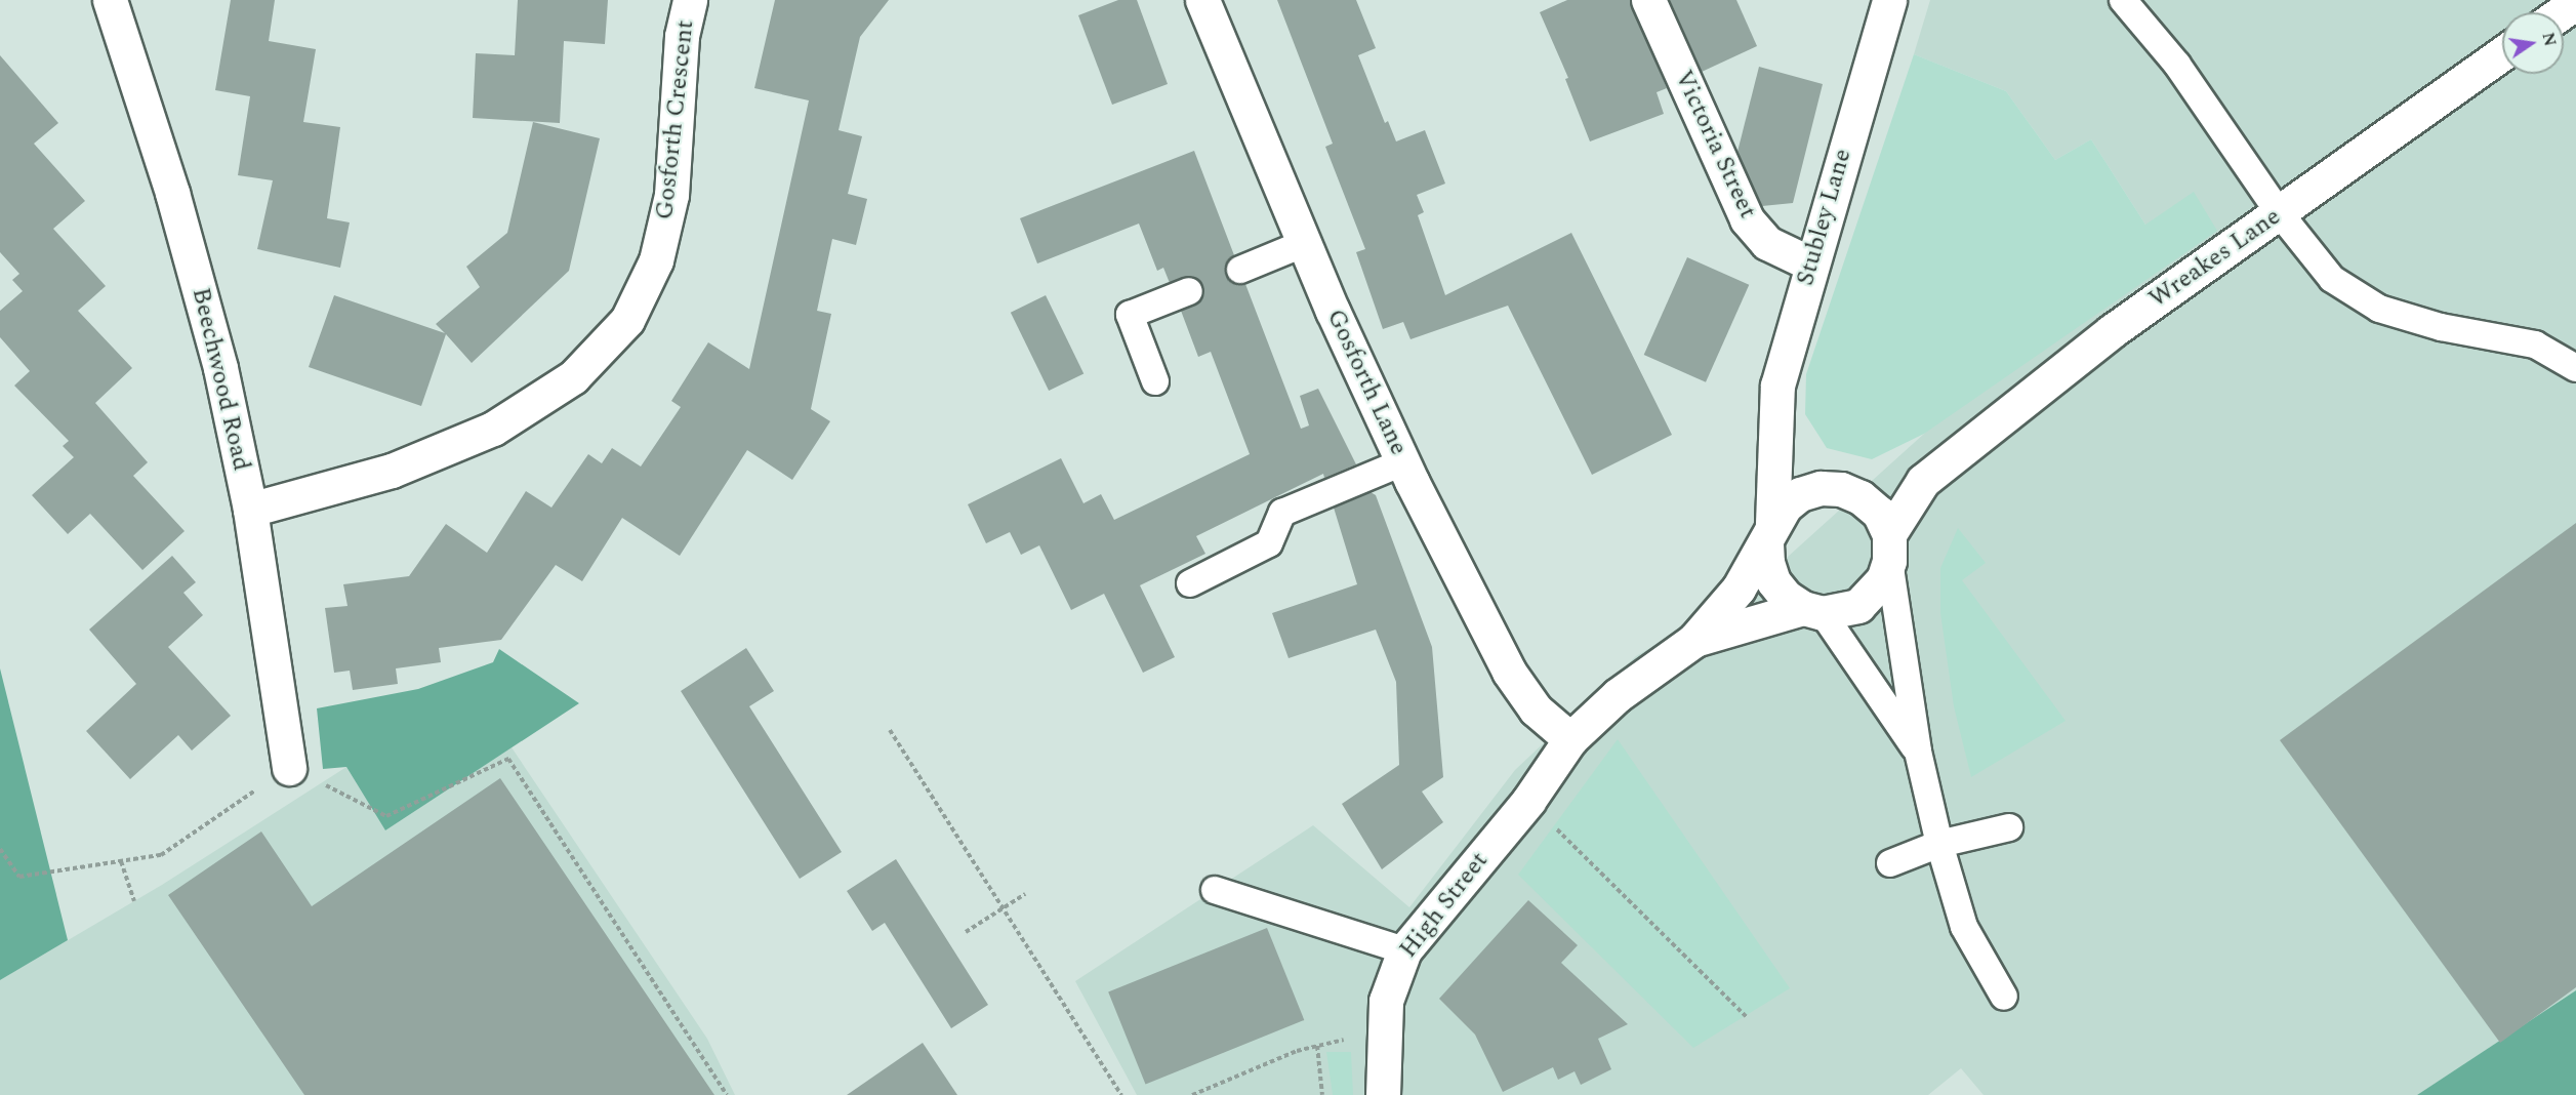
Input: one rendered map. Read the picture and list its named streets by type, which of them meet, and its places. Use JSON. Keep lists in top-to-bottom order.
{
  "streets": {
    "street": [
      "Gosforth Crescent",
      "Victoria Street",
      "Stubley Lane",
      "Wreakes Lane",
      "Beechwood Road",
      "Gosforth Lane",
      "High Street"
    ]
  },
  "crossings": [
    ["Gosforth Crescent", "Beechwood Road"],
    ["Victoria Street", "Stubley Lane"],
    ["Stubley Lane", "Wreakes Lane"],
    ["Wreakes Lane", "Gosforth Lane"],
    ["Wreakes Lane", "High Street"],
    ["Gosforth Lane", "High Street"]
  ],
  "north": "right"
}
